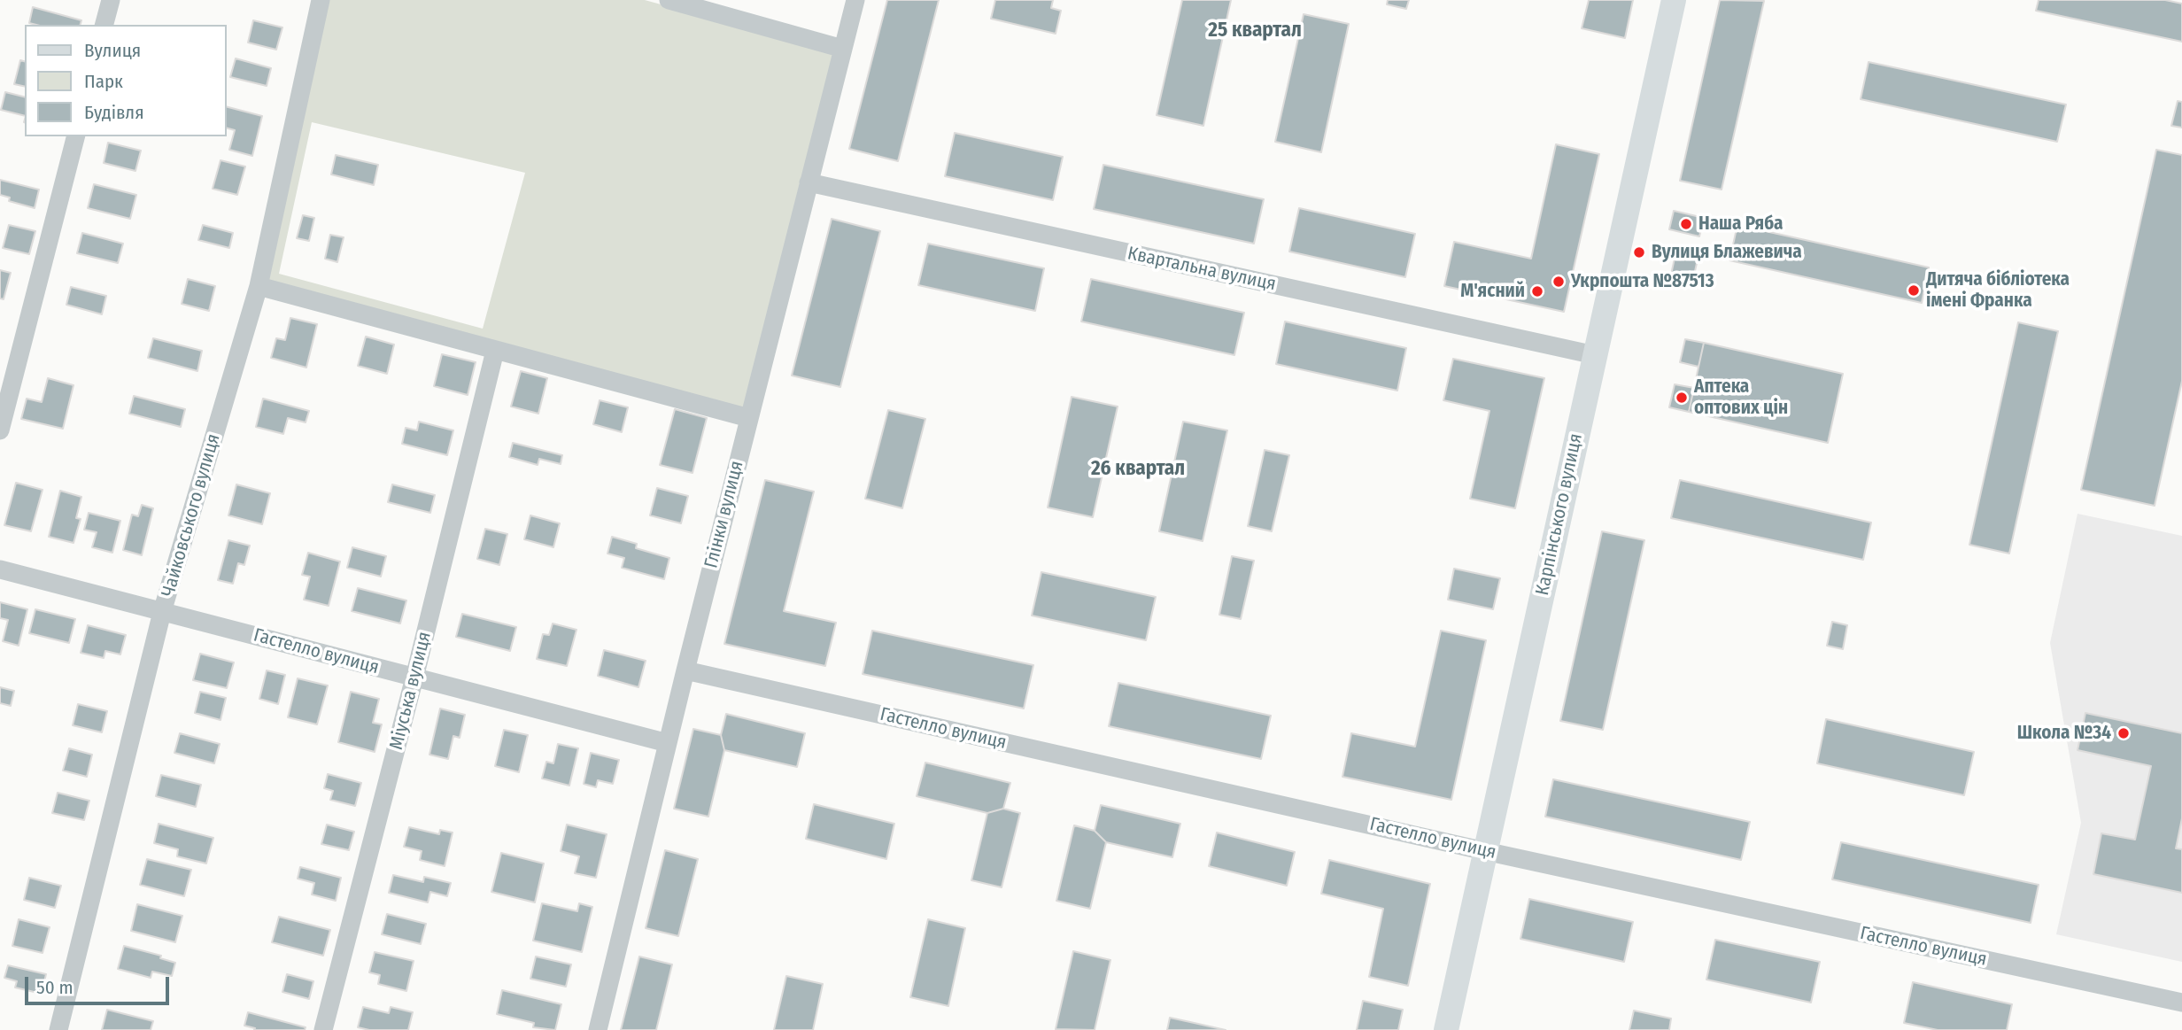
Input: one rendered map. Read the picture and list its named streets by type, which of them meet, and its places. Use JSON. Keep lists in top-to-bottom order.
{
  "streets": {
    "street": [
      "Квартальна вулиця",
      "Глінки вулиця",
      "Карпінського вулиця",
      "Чайковського вулиця",
      "Гастелло вулиця",
      "Міуська вулиця"
    ]
  },
  "crossings": [
    ["Квартальна вулиця", "Глінки вулиця"],
    ["Квартальна вулиця", "Карпінського вулиця"],
    ["Глінки вулиця", "Гастелло вулиця"],
    ["Карпінського вулиця", "Гастелло вулиця"],
    ["Чайковського вулиця", "Гастелло вулиця"],
    ["Гастелло вулиця", "Міуська вулиця"]
  ],
  "districts": ["25 квартал", "26 квартал"],
  "places": [
    "Наша Ряба",
    "Вулиця Блажевича",
    "Укрпошта №87513",
    "Дитяча бібліотека імені Франка",
    "М'ясний",
    "Аптека оптових цін",
    "Школа №34"
  ],
  "legend": ["Вулиця", "Парк", "Будівля"],
  "scale_bar": "50 m"
}
